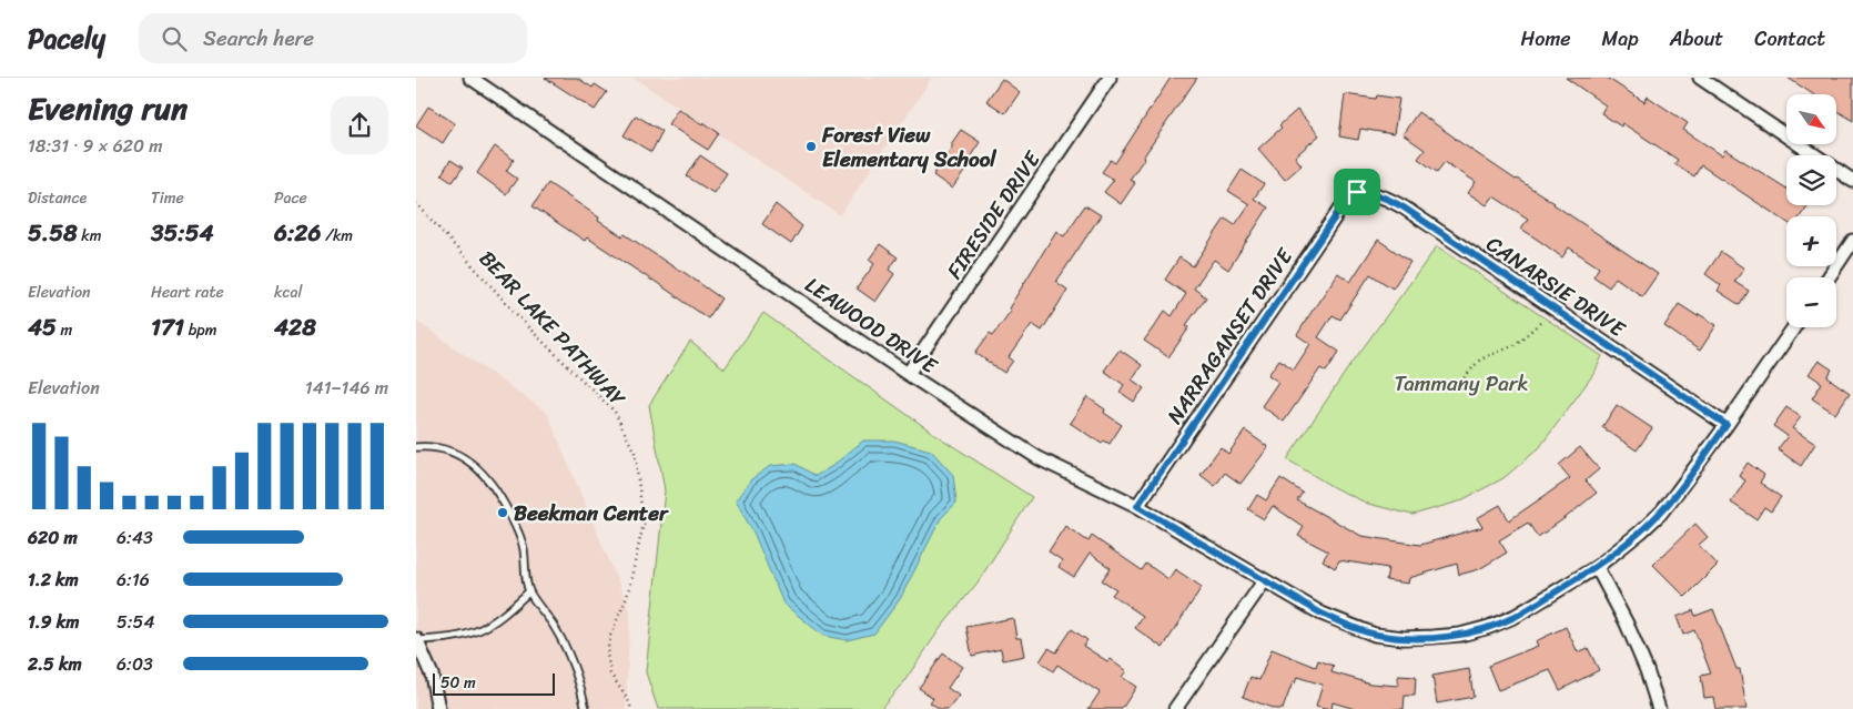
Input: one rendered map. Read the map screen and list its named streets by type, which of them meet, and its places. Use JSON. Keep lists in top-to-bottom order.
{
  "streets": {
    "street": [
      "FIRESIDE DRIVE",
      "CANARSIE DRIVE",
      "LEAWOOD DRIVE",
      "NARRAGANSET DRIVE"
    ],
    "path": ["BEAR LAKE PATHWAY"]
  },
  "crossings": [
    ["FIRESIDE DRIVE", "LEAWOOD DRIVE"],
    ["CANARSIE DRIVE", "LEAWOOD DRIVE"],
    ["CANARSIE DRIVE", "NARRAGANSET DRIVE"],
    ["LEAWOOD DRIVE", "NARRAGANSET DRIVE"]
  ],
  "parks": ["Tammany Park"],
  "places": ["Forest View Elementary School", "Beekman Center"],
  "scale_bar": "50 m",
  "north": "bottom right",
  "page": {
    "header": "Pacely",
    "search": "Search here",
    "nav": [
      "Home",
      "Map",
      "About",
      "Contact"
    ],
    "heading": ["Evening run", "18:31 · 9 × 620 m"],
    "map_buttons": ["+", "−"],
    "stats": [
      ["Distance", "5.58 km"],
      ["Time", "35:54"],
      ["Pace", "6:26 /km"],
      ["Elevation", "45 m"],
      ["Heart rate", "171 bpm"],
      ["kcal", "428"]
    ],
    "chart": ["Elevation", "141–146 m"],
    "list": [
      {
        "name": "620 m",
        "note": "6:43"
      },
      {
        "name": "1.2 km",
        "note": "6:16"
      },
      {
        "name": "1.9 km",
        "note": "5:54"
      },
      {
        "name": "2.5 km",
        "note": "6:03"
      }
    ],
    "scale": "50 m"
  }
}
